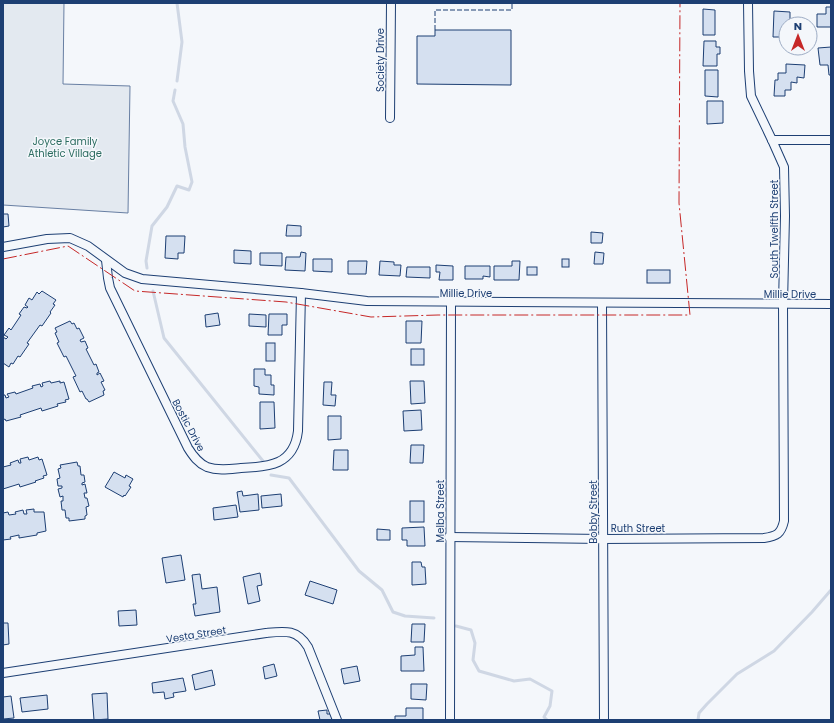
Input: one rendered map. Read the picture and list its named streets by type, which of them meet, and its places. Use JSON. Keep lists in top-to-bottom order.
{
  "streets": {
    "street": [
      "Society Drive",
      "South Twelfth Street",
      "Millie Drive",
      "Bostic Drive",
      "Melba Street",
      "Bobby Street",
      "Ruth Street",
      "Vesta Street"
    ]
  },
  "crossings": [
    ["South Twelfth Street", "Millie Drive"],
    ["South Twelfth Street", "Ruth Street"],
    ["Millie Drive", "Bostic Drive"],
    ["Millie Drive", "Melba Street"],
    ["Millie Drive", "Bobby Street"],
    ["Melba Street", "Ruth Street"],
    ["Bobby Street", "Ruth Street"]
  ],
  "parks": ["Joyce Family Athletic Village"],
  "north": "top"
}
